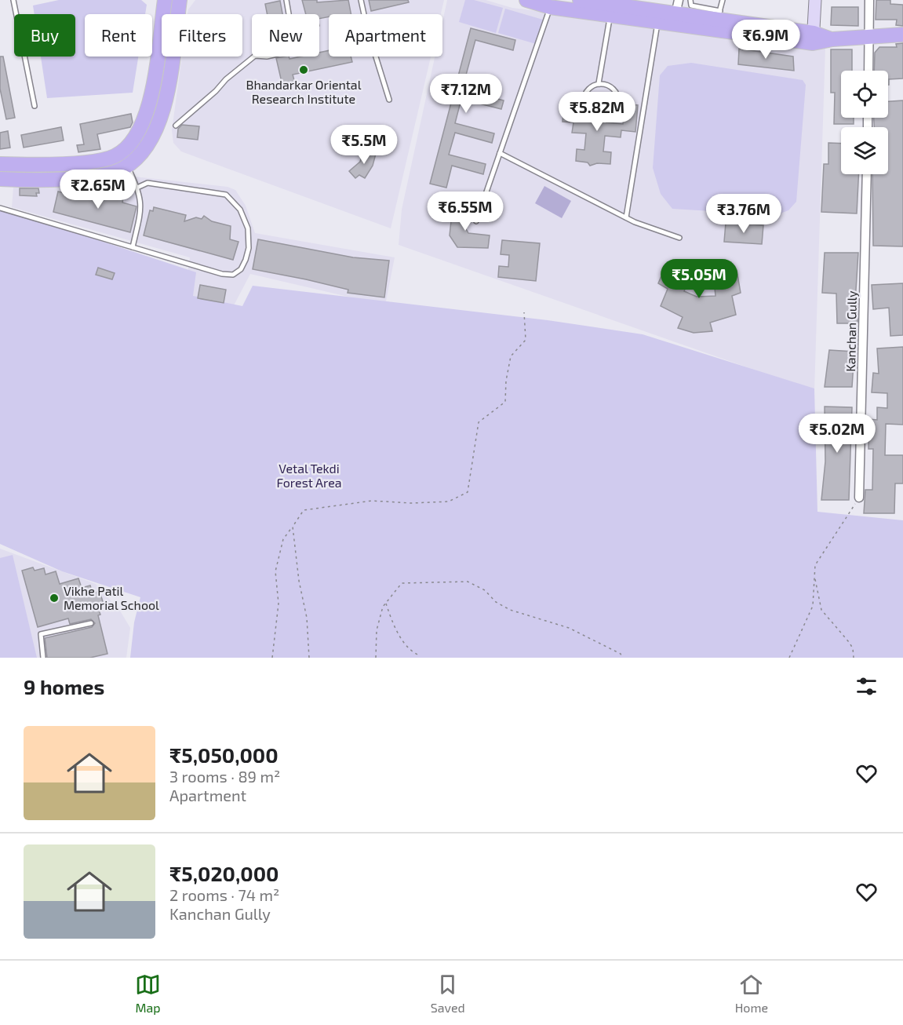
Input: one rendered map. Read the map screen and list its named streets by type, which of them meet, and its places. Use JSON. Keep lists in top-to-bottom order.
{
  "streets": {
    "street": ["Kanchan Gully"]
  },
  "parks": ["Vetal Tekdi Forest Area"],
  "places": ["Bhandarkar Oriental Research Institute", "Vikhe Patil Memorial School"],
  "page": {
    "chip": [
      "Buy",
      "Rent",
      "Filters",
      "New",
      "Apartment"
    ],
    "price": [
      "₹6.9M",
      "₹7.12M",
      "₹5.82M",
      "₹5.5M",
      "₹2.65M",
      "₹6.55M",
      "₹3.76M",
      "₹5.05M",
      "₹5.02M"
    ],
    "heading": "9 homes",
    "list": [
      {
        "name": "₹5,050,000",
        "note": "3 rooms · 89 m² · Apartment"
      },
      {
        "name": "₹5,020,000",
        "note": "2 rooms · 74 m² · Kanchan Gully"
      }
    ],
    "tabs": ["Map", "Saved", "Home"]
  }
}
